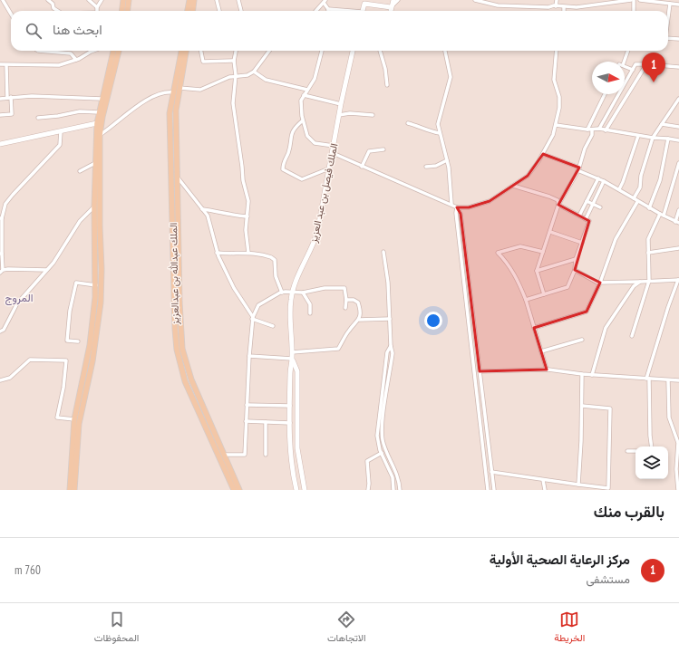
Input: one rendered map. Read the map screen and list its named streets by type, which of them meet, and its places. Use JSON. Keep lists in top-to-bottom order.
{
  "streets": {
    "main road": ["الملك عبدالله بن عبدالعزيز"],
    "street": ["الملك فيصل بن عبد العزيز"]
  },
  "districts": ["المروج"],
  "north": "right",
  "page": {
    "search": "ابحث هنا",
    "pins": "1",
    "heading": "بالقرب منك",
    "list": [
      {
        "mark": "1",
        "name": "مركز الرعاية الصحية الأولية",
        "note": "مستشفى",
        "value": "760 m"
      }
    ],
    "nav": ["الخريطة", "الاتجاهات", "المحفوظات"]
  }
}
